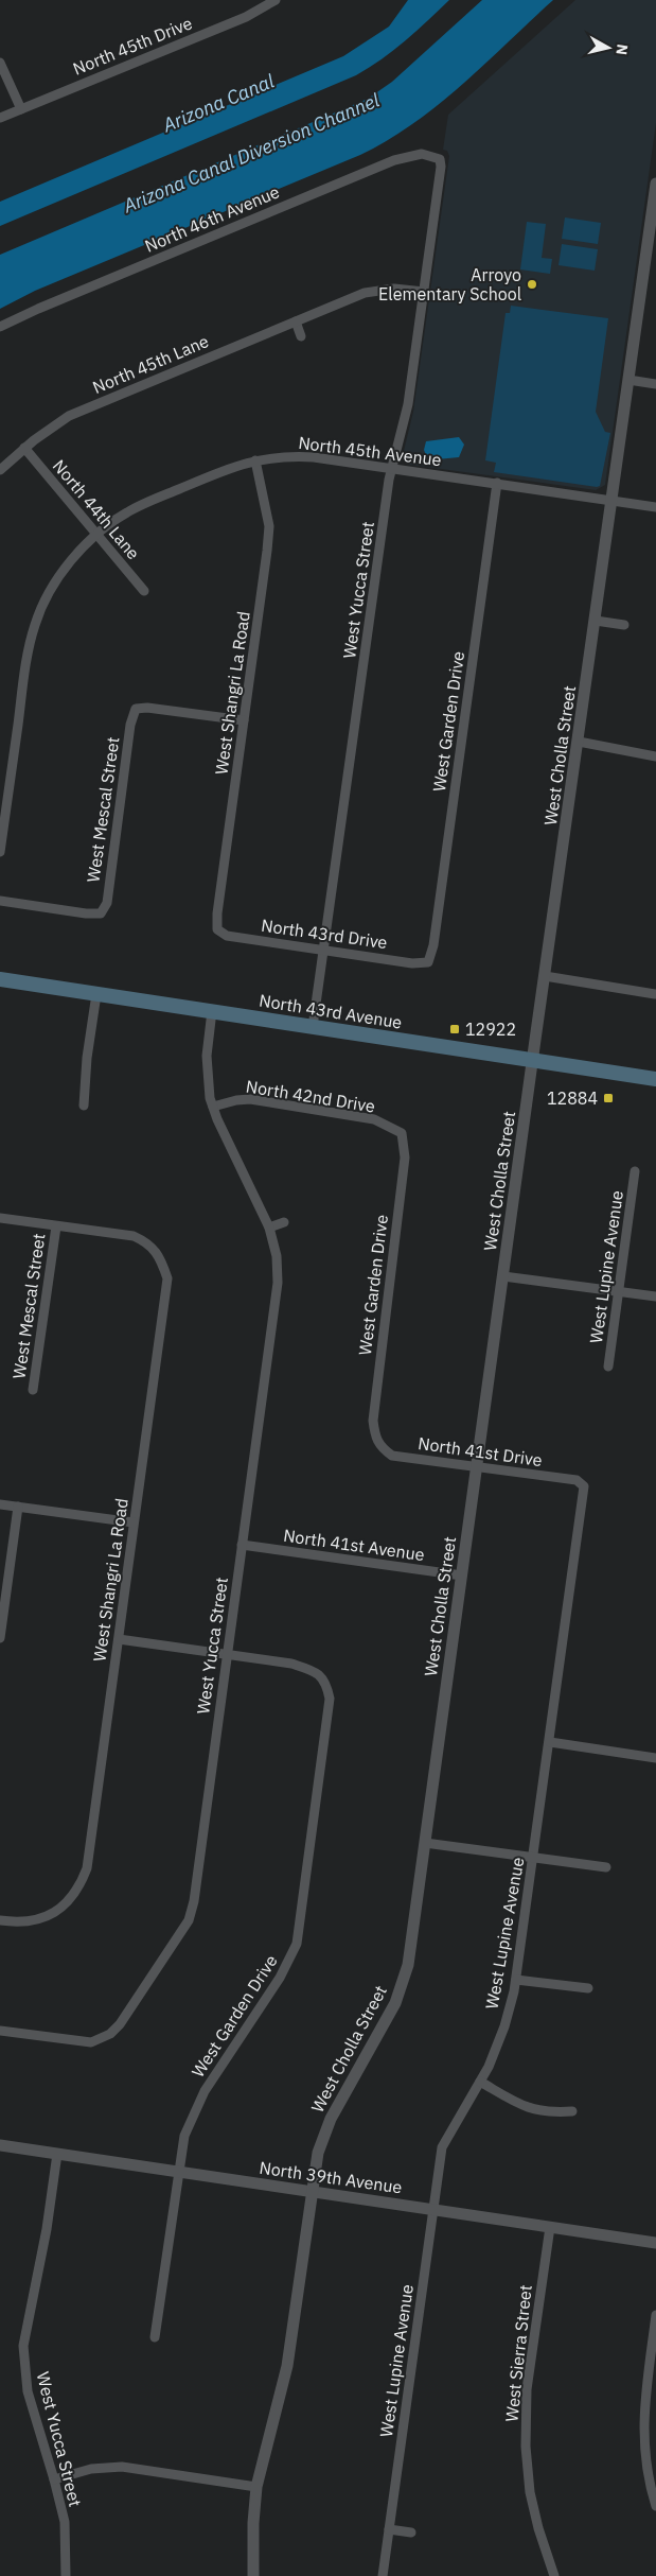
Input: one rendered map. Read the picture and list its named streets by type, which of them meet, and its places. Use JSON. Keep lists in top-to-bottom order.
{
  "streets": {
    "main road": ["North 43rd Avenue"],
    "street": [
      "North 45th Drive",
      "North 46th Avenue",
      "North 45th Lane",
      "North 45th Avenue",
      "North 44th Lane",
      "West Yucca Street",
      "West Shangri La Road",
      "West Garden Drive",
      "West Cholla Street",
      "West Mescal Street",
      "North 43rd Drive",
      "North 42nd Drive",
      "West Lupine Avenue",
      "North 41st Drive",
      "North 41st Avenue",
      "North 39th Avenue",
      "West Sierra Street"
    ]
  },
  "crossings": [
    ["North 46th Avenue", "West Yucca Street"],
    ["North 45th Lane", "North 44th Lane"],
    ["North 45th Lane", "West Yucca Street"],
    ["North 45th Avenue", "North 44th Lane"],
    ["North 45th Avenue", "West Yucca Street"],
    ["North 45th Avenue", "West Shangri La Road"],
    ["North 45th Avenue", "West Garden Drive"],
    ["North 45th Avenue", "West Cholla Street"],
    ["West Yucca Street", "West Garden Drive"],
    ["West Yucca Street", "North 43rd Drive"],
    ["West Yucca Street", "North 43rd Avenue"],
    ["West Yucca Street", "North 42nd Drive"],
    ["West Yucca Street", "North 41st Avenue"],
    ["West Yucca Street", "North 39th Avenue"],
    ["West Shangri La Road", "West Mescal Street"],
    ["West Shangri La Road", "North 43rd Drive"],
    ["West Garden Drive", "North 43rd Drive"],
    ["West Garden Drive", "North 42nd Drive"],
    ["West Garden Drive", "North 41st Drive"],
    ["West Garden Drive", "North 39th Avenue"],
    ["West Cholla Street", "North 43rd Avenue"],
    ["West Cholla Street", "North 41st Drive"],
    ["West Cholla Street", "North 41st Avenue"],
    ["West Cholla Street", "North 39th Avenue"],
    ["West Lupine Avenue", "North 41st Drive"],
    ["West Lupine Avenue", "North 39th Avenue"],
    ["North 39th Avenue", "West Sierra Street"]
  ],
  "water": ["Arizona Canal", "Arizona Canal Diversion Channel"],
  "places": {
    "other": ["Arroyo Elementary School"],
    "transit": ["12922", "12884"]
  },
  "north": "right"
}
